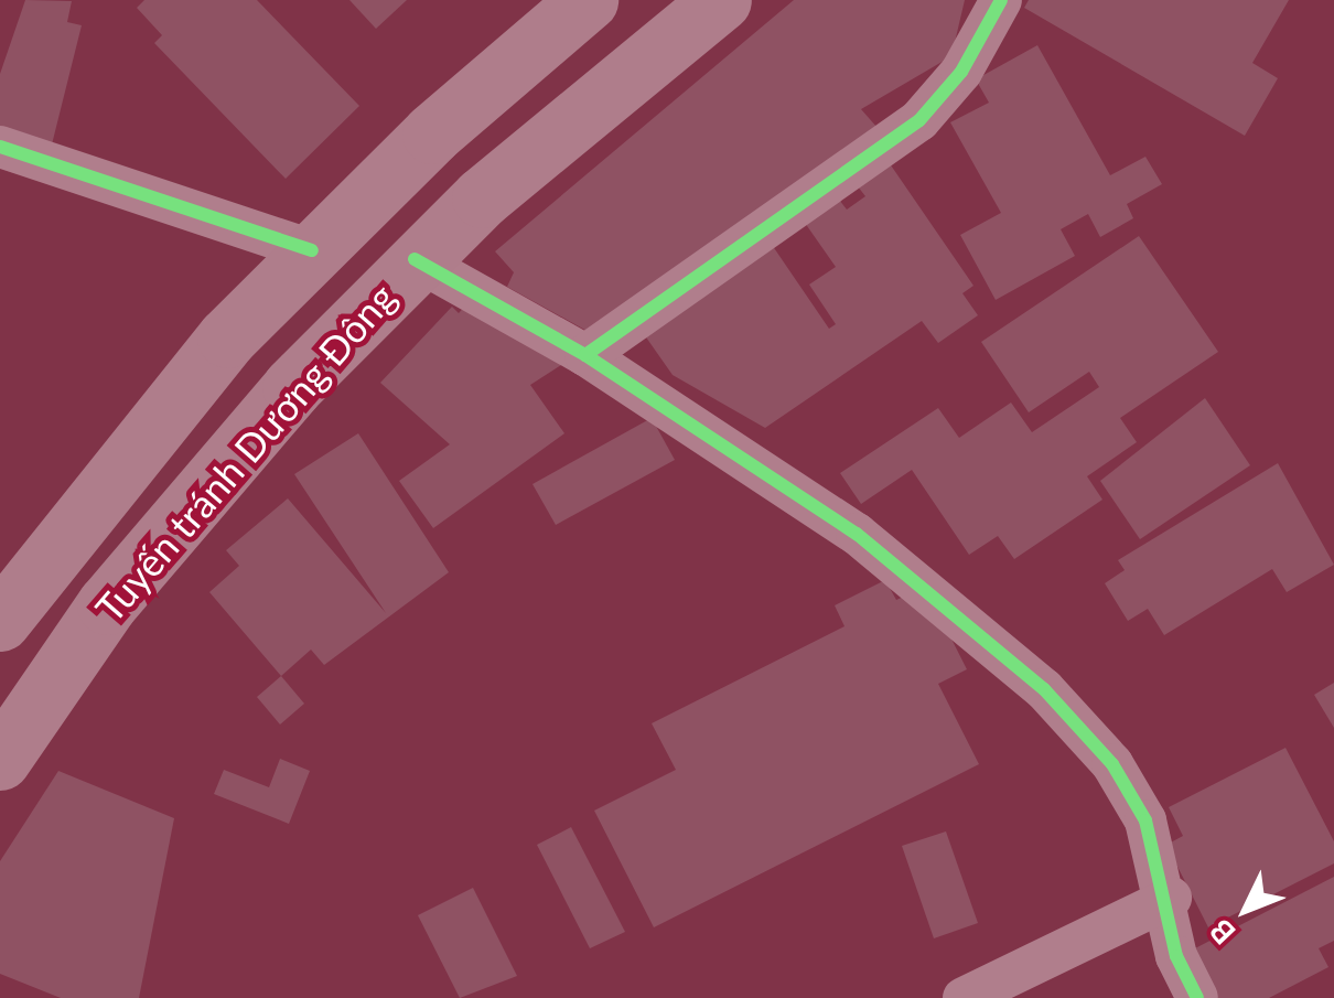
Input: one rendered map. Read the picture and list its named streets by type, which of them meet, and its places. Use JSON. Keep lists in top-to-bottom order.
{
  "streets": {
    "main road": ["Tuyến tránh Dương Đông"]
  },
  "north": "bottom left"
}
